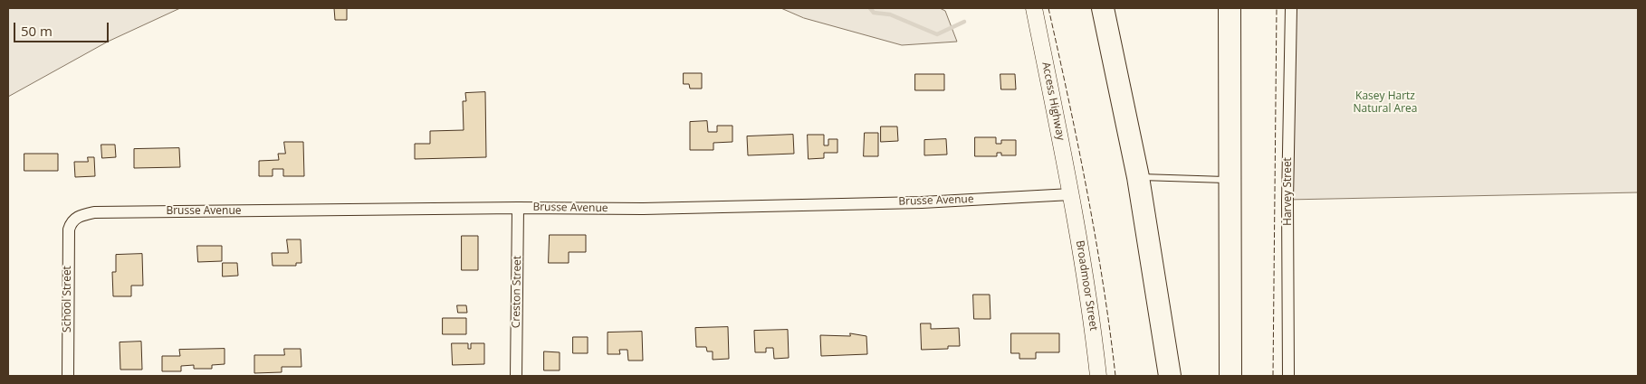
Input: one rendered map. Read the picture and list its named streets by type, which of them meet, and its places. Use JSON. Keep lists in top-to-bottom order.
{
  "streets": {
    "street": [
      "Access Highway",
      "Harvey Street",
      "Brusse Avenue",
      "Broadmoor Street",
      "Creston Street",
      "School Street"
    ]
  },
  "crossings": [
    ["Access Highway", "Brusse Avenue"],
    ["Access Highway", "Broadmoor Street"],
    ["Brusse Avenue", "Broadmoor Street"],
    ["Brusse Avenue", "Creston Street"],
    ["Brusse Avenue", "School Street"]
  ],
  "parks": ["Kasey Hartz Natural Area"],
  "scale_bar": "50 m"
}
